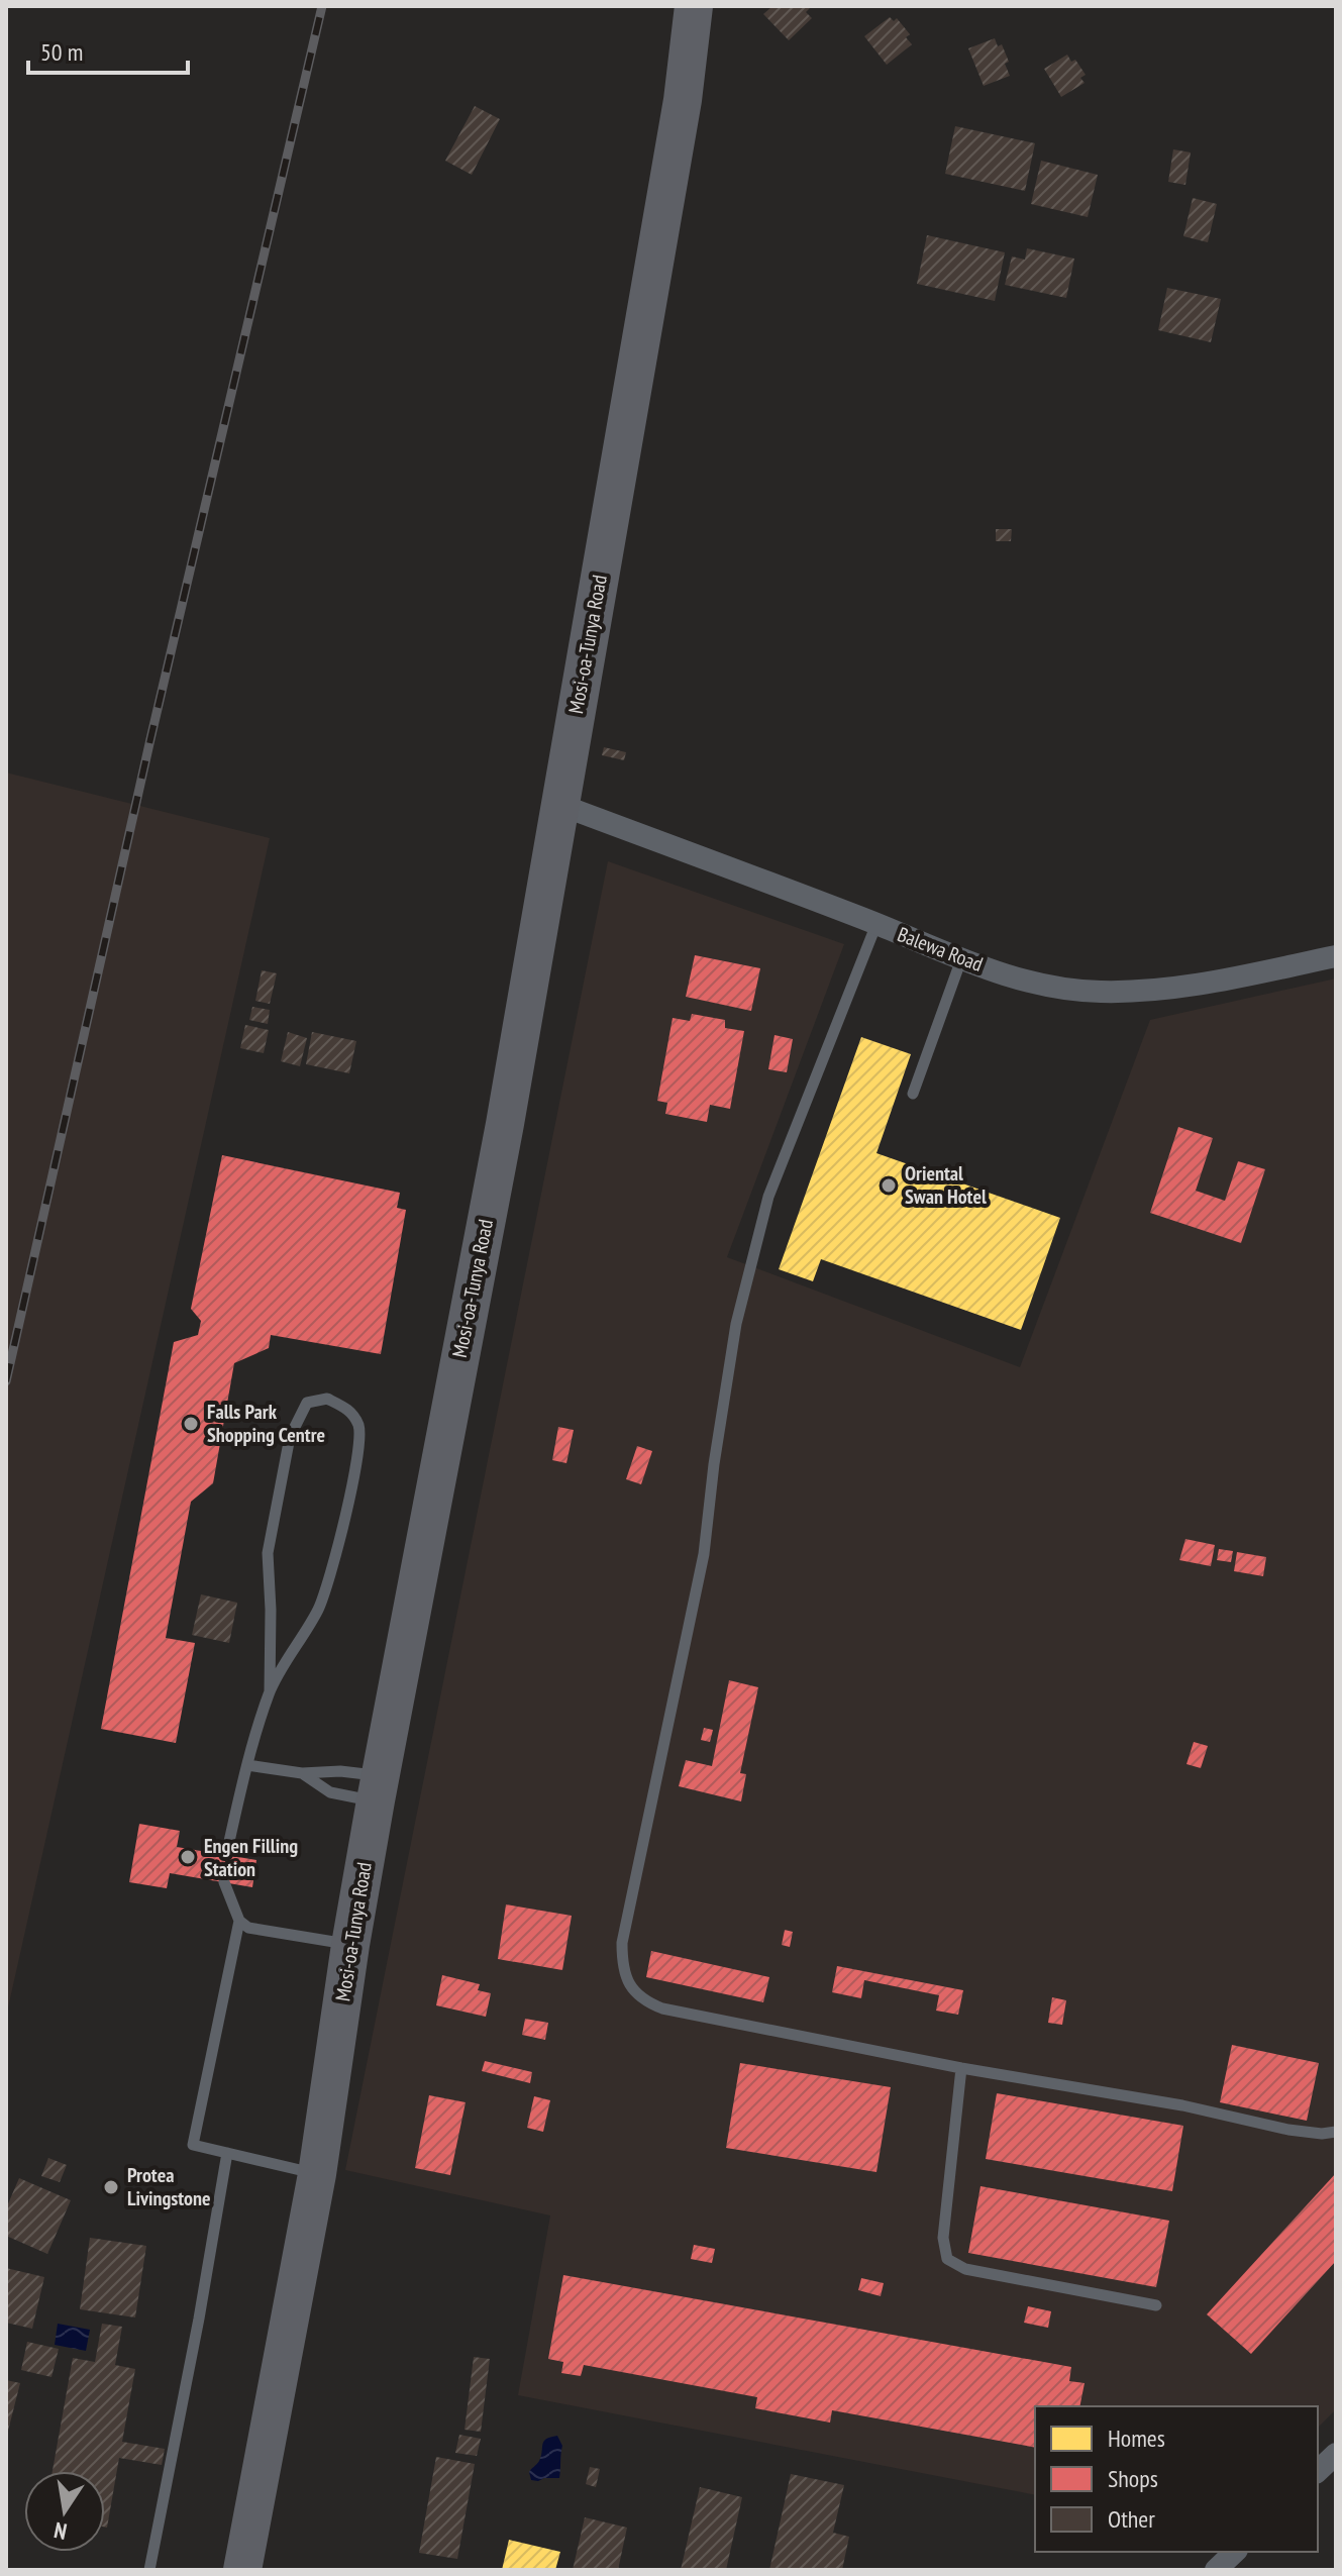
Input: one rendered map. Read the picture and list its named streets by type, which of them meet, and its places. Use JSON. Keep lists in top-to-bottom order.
{
  "streets": {
    "highway": ["Mosi-oa-Tunya Road"],
    "street": ["Balewa Road"]
  },
  "crossings": [
    ["Mosi-oa-Tunya Road", "Balewa Road"]
  ],
  "places": [
    "Oriental Swan Hotel",
    "Falls Park Shopping Centre",
    "Engen Filling Station",
    "Protea Livingstone"
  ],
  "legend": ["Homes", "Shops", "Other"],
  "scale_bar": "50 m",
  "north": "bottom"
}
